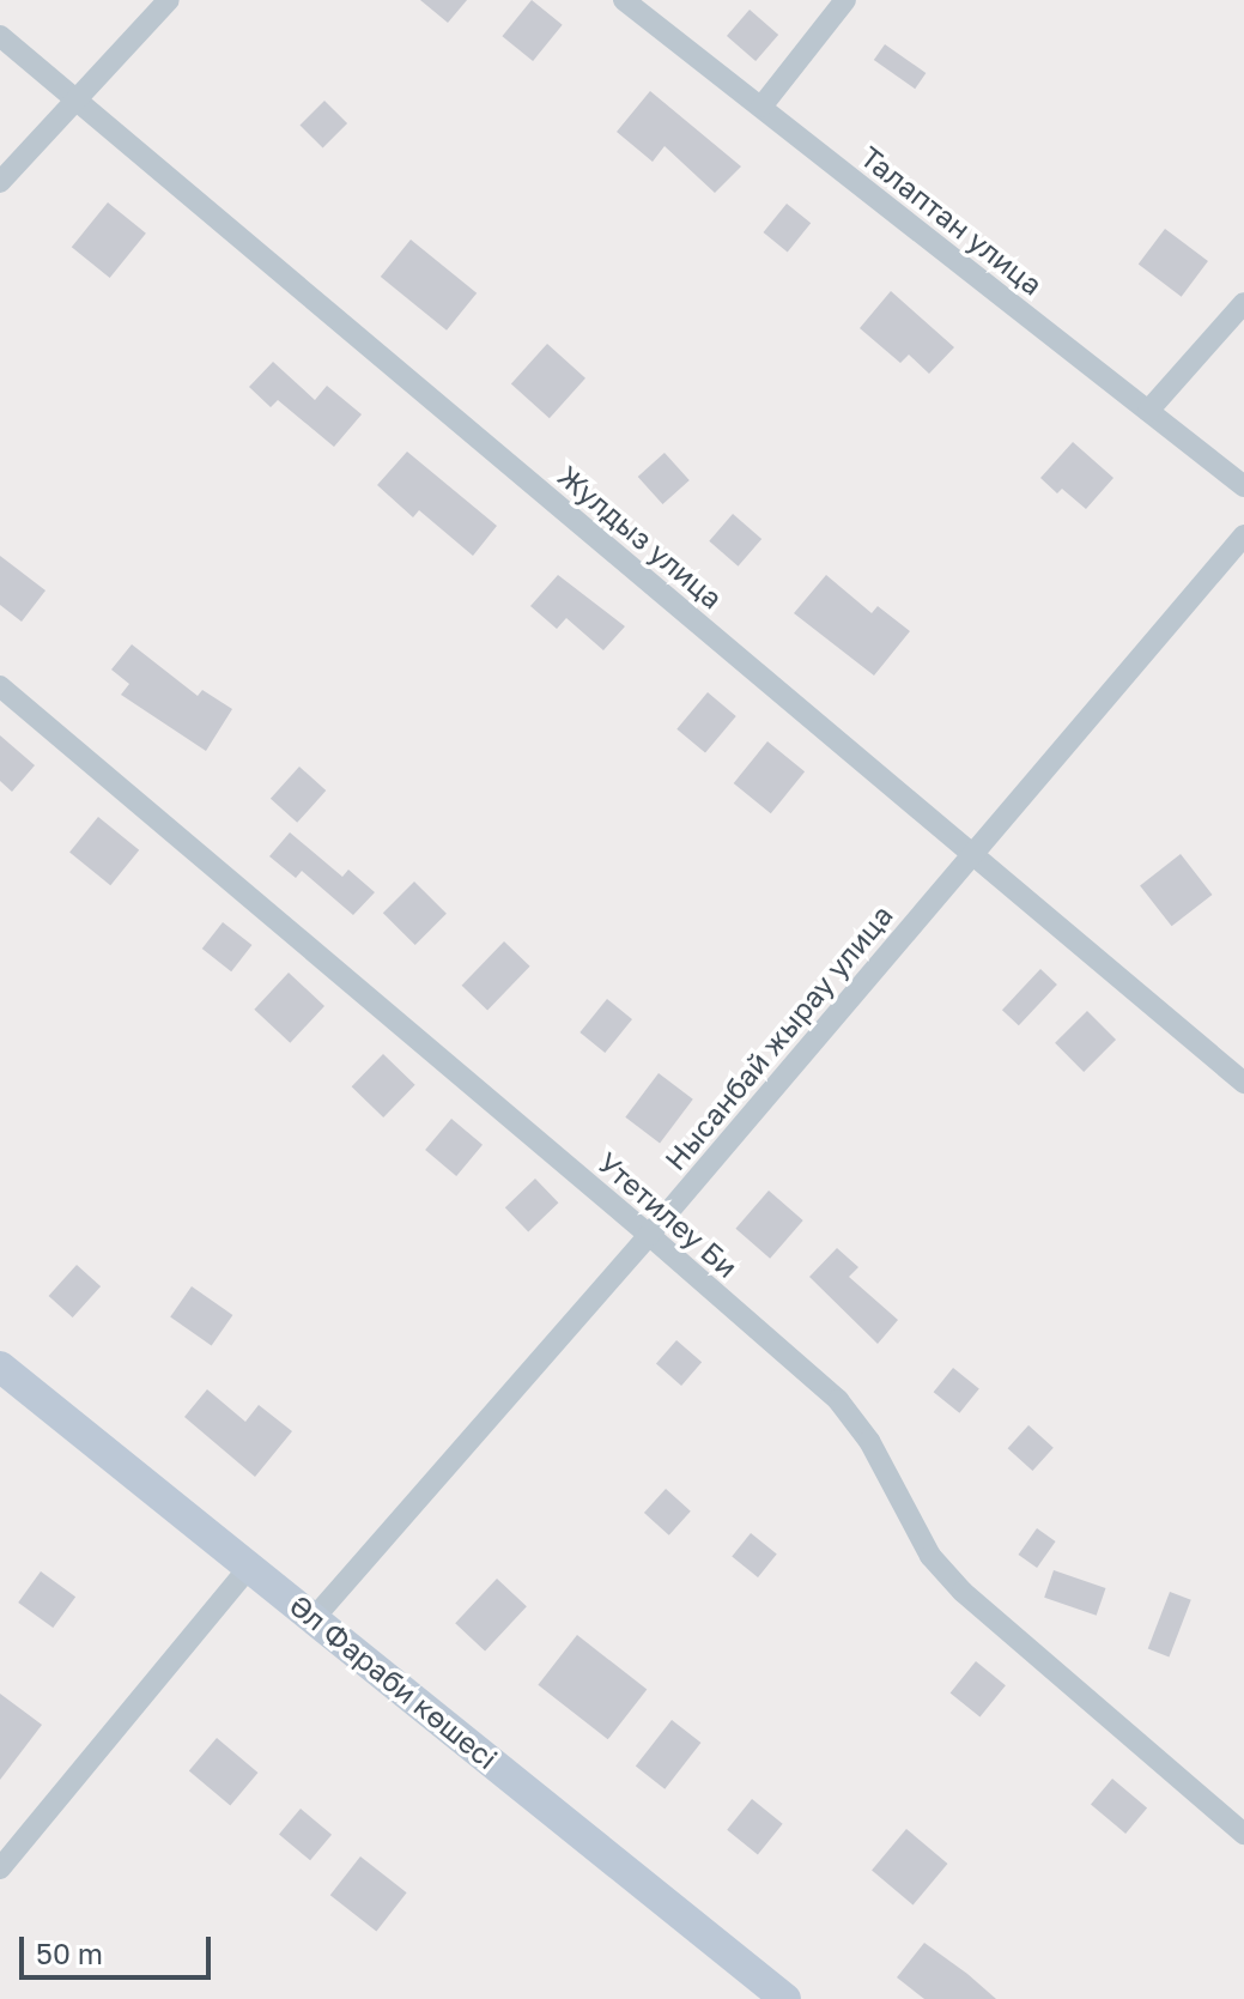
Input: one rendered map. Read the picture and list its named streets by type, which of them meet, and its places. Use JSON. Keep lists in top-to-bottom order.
{
  "streets": {
    "street": [
      "Талаптан улица",
      "Жулдыз улица",
      "Нысанбай жырау улица",
      "Утетилеу Би",
      "Әл Фараби көшесі"
    ]
  },
  "crossings": [
    ["Жулдыз улица", "Нысанбай жырау улица"],
    ["Нысанбай жырау улица", "Утетилеу Би"],
    ["Нысанбай жырау улица", "Әл Фараби көшесі"]
  ],
  "scale_bar": "50 m"
}
